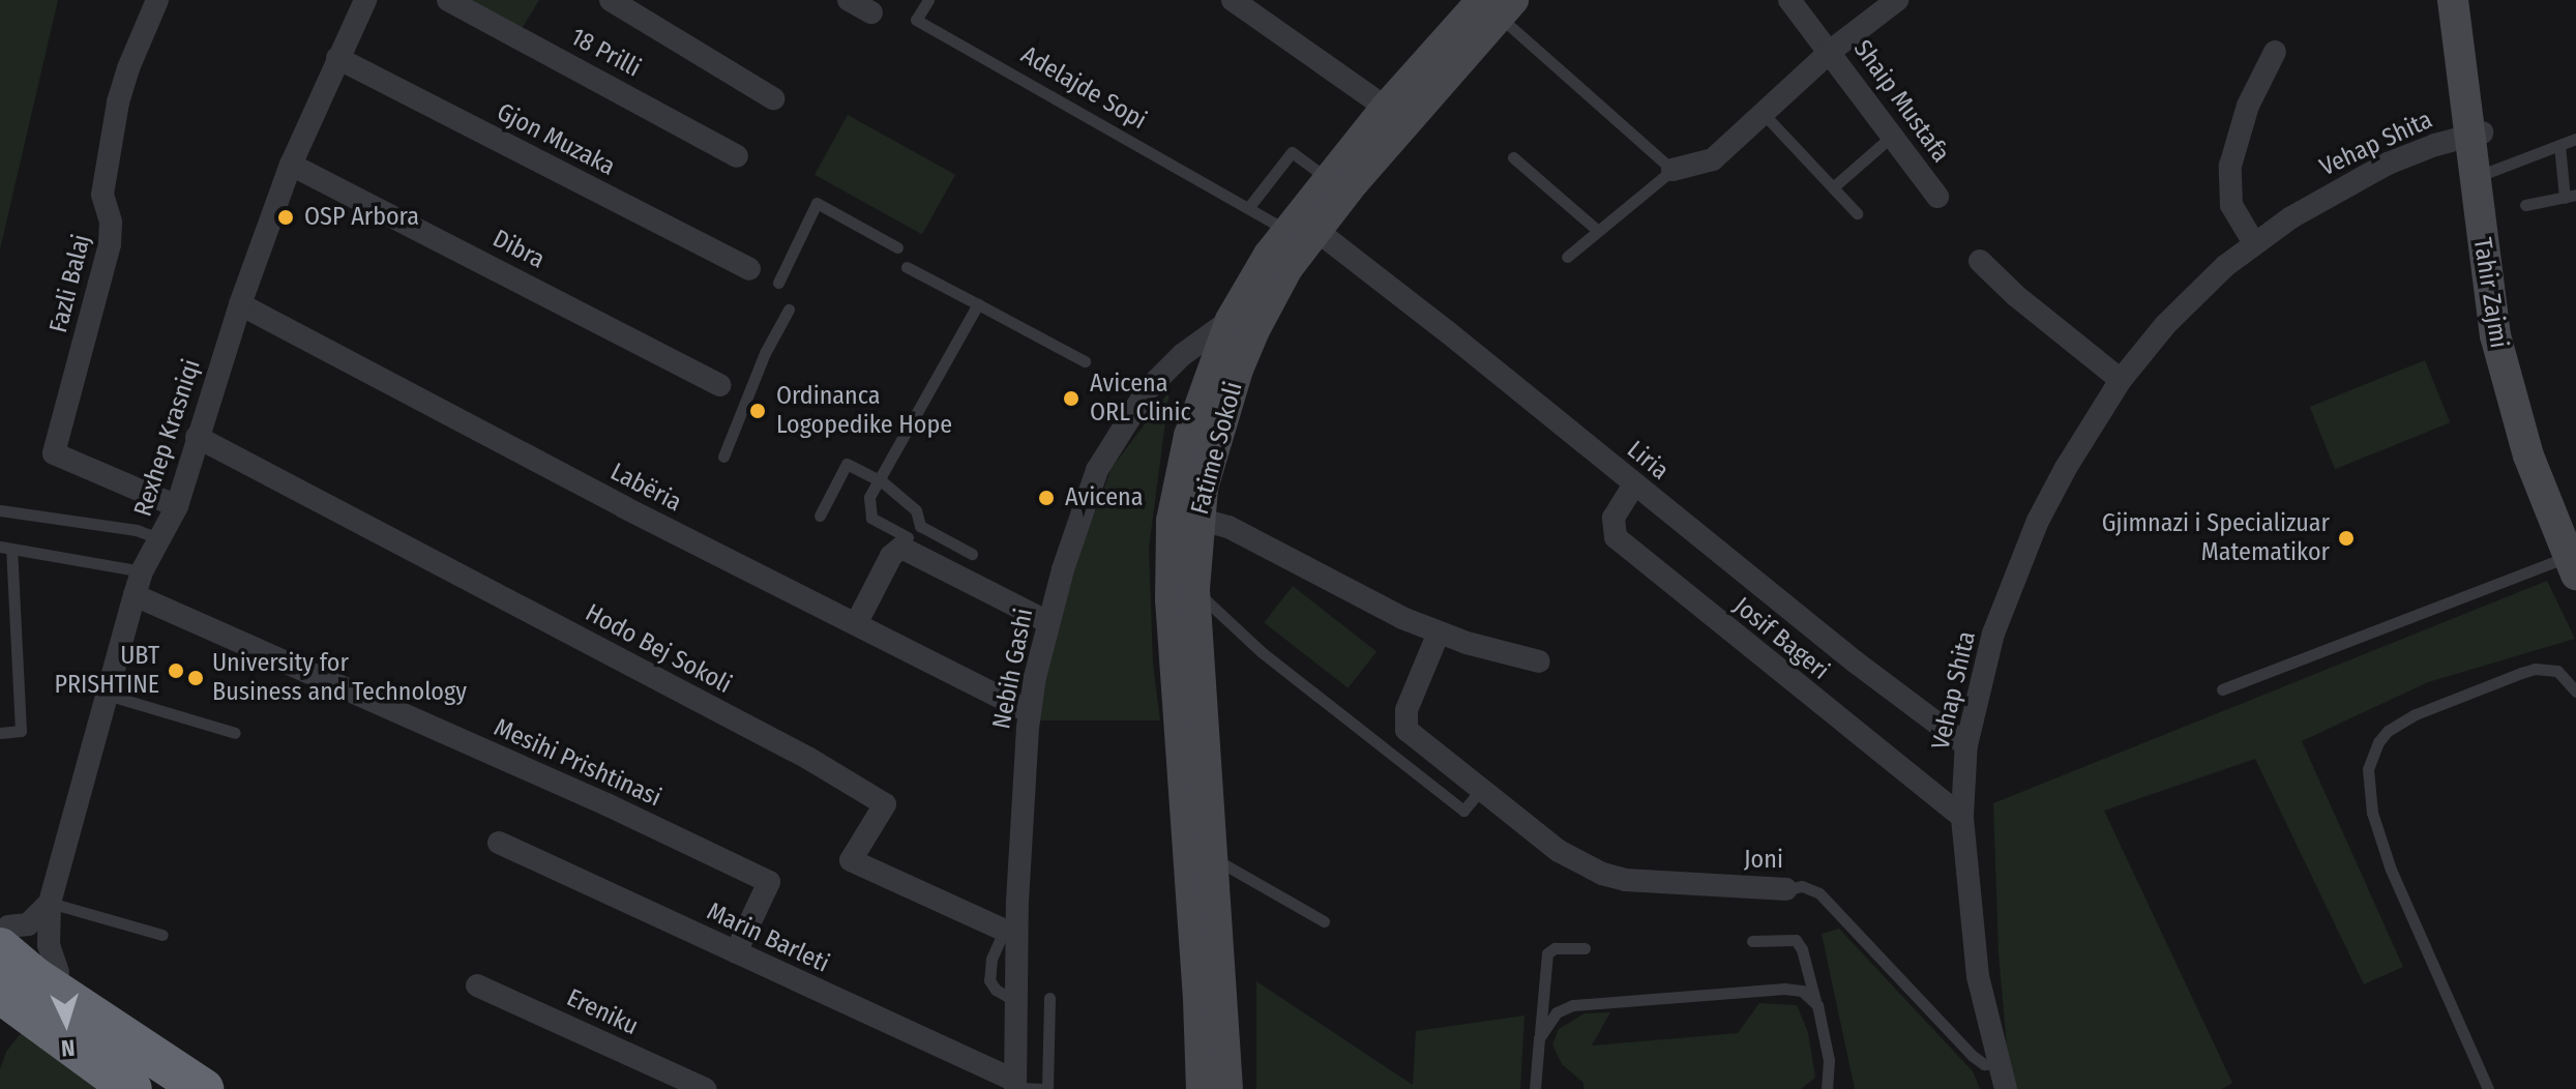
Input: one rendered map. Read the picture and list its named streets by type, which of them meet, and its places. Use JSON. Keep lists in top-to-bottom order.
{
  "streets": {
    "street": [
      "18 Prilli",
      "Shaip Mustafa",
      "Gjon Muzaka",
      "Vehap Shita",
      "Dibra",
      "Fazli Balaj",
      "Tahir Zajmi",
      "Rexhep Krasniqi",
      "Fatime Sokoli",
      "Liria",
      "Labëria",
      "Josif Bageri",
      "Hodo Bej Sokoli",
      "Nebih Gashi",
      "Mesihi Prishtinasi",
      "Joni",
      "Marin Barleti",
      "Ereniku"
    ],
    "lane": ["Adelajde Sopi"]
  },
  "crossings": [
    ["Adelajde Sopi", "Fatime Sokoli"],
    ["Adelajde Sopi", "Liria"],
    ["Gjon Muzaka", "Rexhep Krasniqi"],
    ["Vehap Shita", "Tahir Zajmi"],
    ["Vehap Shita", "Liria"],
    ["Vehap Shita", "Josif Bageri"],
    ["Vehap Shita", "Joni"],
    ["Dibra", "Rexhep Krasniqi"],
    ["Fazli Balaj", "Rexhep Krasniqi"],
    ["Rexhep Krasniqi", "Labëria"],
    ["Rexhep Krasniqi", "Hodo Bej Sokoli"],
    ["Rexhep Krasniqi", "Mesihi Prishtinasi"],
    ["Fatime Sokoli", "Liria"],
    ["Fatime Sokoli", "Nebih Gashi"],
    ["Liria", "Josif Bageri"],
    ["Labëria", "Nebih Gashi"],
    ["Nebih Gashi", "Marin Barleti"],
    ["Mesihi Prishtinasi", "Marin Barleti"]
  ],
  "places": [
    "OSP Arbora",
    "Avicena ORL Clinic",
    "Ordinanca Logopedike Hope",
    "Avicena",
    "Gjimnazi i Specializuar Matematikor",
    "UBT PRISHTINE",
    "University for Business and Technology"
  ],
  "north": "bottom"
}
